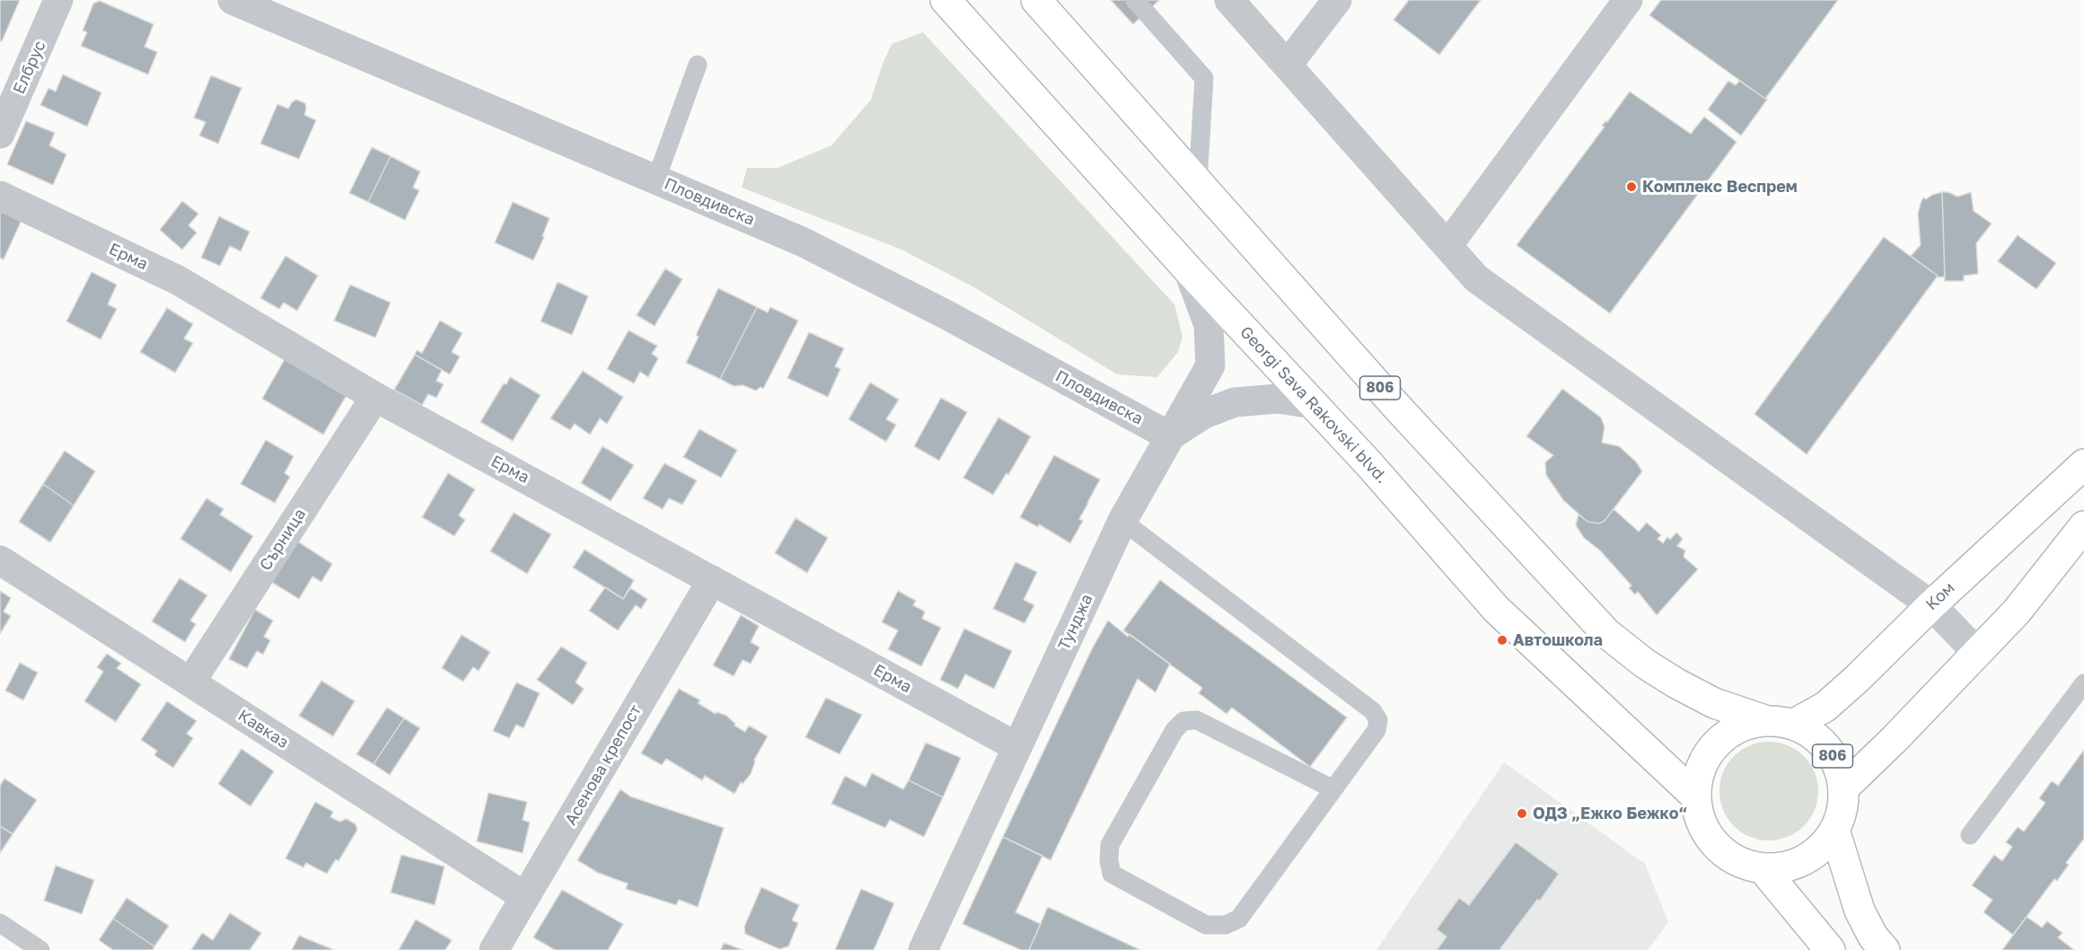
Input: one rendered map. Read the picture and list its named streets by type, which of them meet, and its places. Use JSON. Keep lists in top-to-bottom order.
{
  "streets": {
    "main road": ["806", "Georgi Sava Rakovski blvd.", "Ком"],
    "street": [
      "Елбрус",
      "Пловдивска",
      "Ерма",
      "Сърница",
      "Тунджа",
      "Кавказ",
      "Асенова крепост"
    ]
  },
  "crossings": [
    ["Пловдивска", "Тунджа"],
    ["Ерма", "Сърница"],
    ["Ерма", "Тунджа"],
    ["Ерма", "Асенова крепост"],
    ["806", "Georgi Sava Rakovski blvd."],
    ["806", "Ком"],
    ["Georgi Sava Rakovski blvd.", "Ком"],
    ["Georgi Sava Rakovski blvd.", "Тунджа"],
    ["Сърница", "Кавказ"],
    ["Кавказ", "Асенова крепост"]
  ],
  "places": ["Комплекс Веспрем", "Автошкола", "ОДЗ „Ежко Бежко“"]
}
